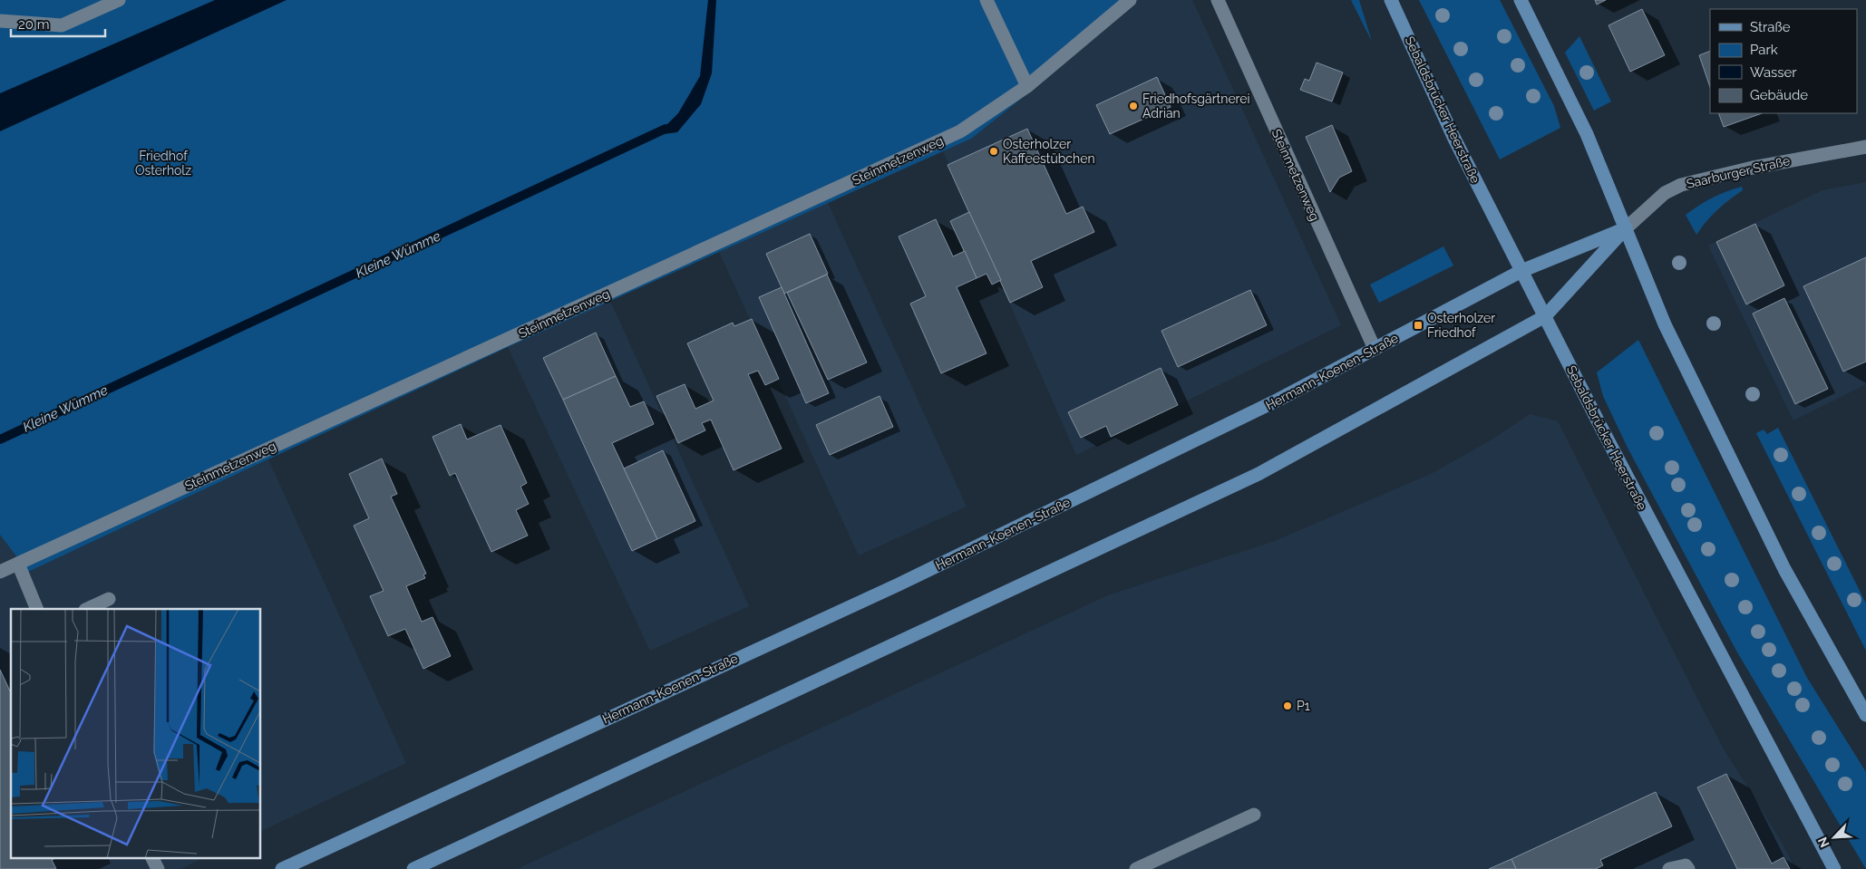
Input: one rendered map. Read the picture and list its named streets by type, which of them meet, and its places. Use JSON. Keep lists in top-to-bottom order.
{
  "streets": {
    "main road": ["Sebaldsbrücker Heerstraße", "Hermann-Koenen-Straße"],
    "street": ["Steinmetzenweg", "Saarburger Straße"]
  },
  "crossings": [
    ["Sebaldsbrücker Heerstraße", "Hermann-Koenen-Straße"],
    ["Steinmetzenweg", "Hermann-Koenen-Straße"],
    ["Saarburger Straße", "Hermann-Koenen-Straße"]
  ],
  "water": ["Kleine Wümme"],
  "parks": ["Friedhof Osterholz"],
  "places": {
    "other": ["Friedhofsgärtnerei Adrian", "Osterholzer Kaffeestübchen", "P1"],
    "transit": ["Osterholzer Friedhof"]
  },
  "legend": [
    "Straße",
    "Park",
    "Wasser",
    "Gebäude"
  ],
  "scale_bar": "20 m",
  "north": "bottom left"
}
